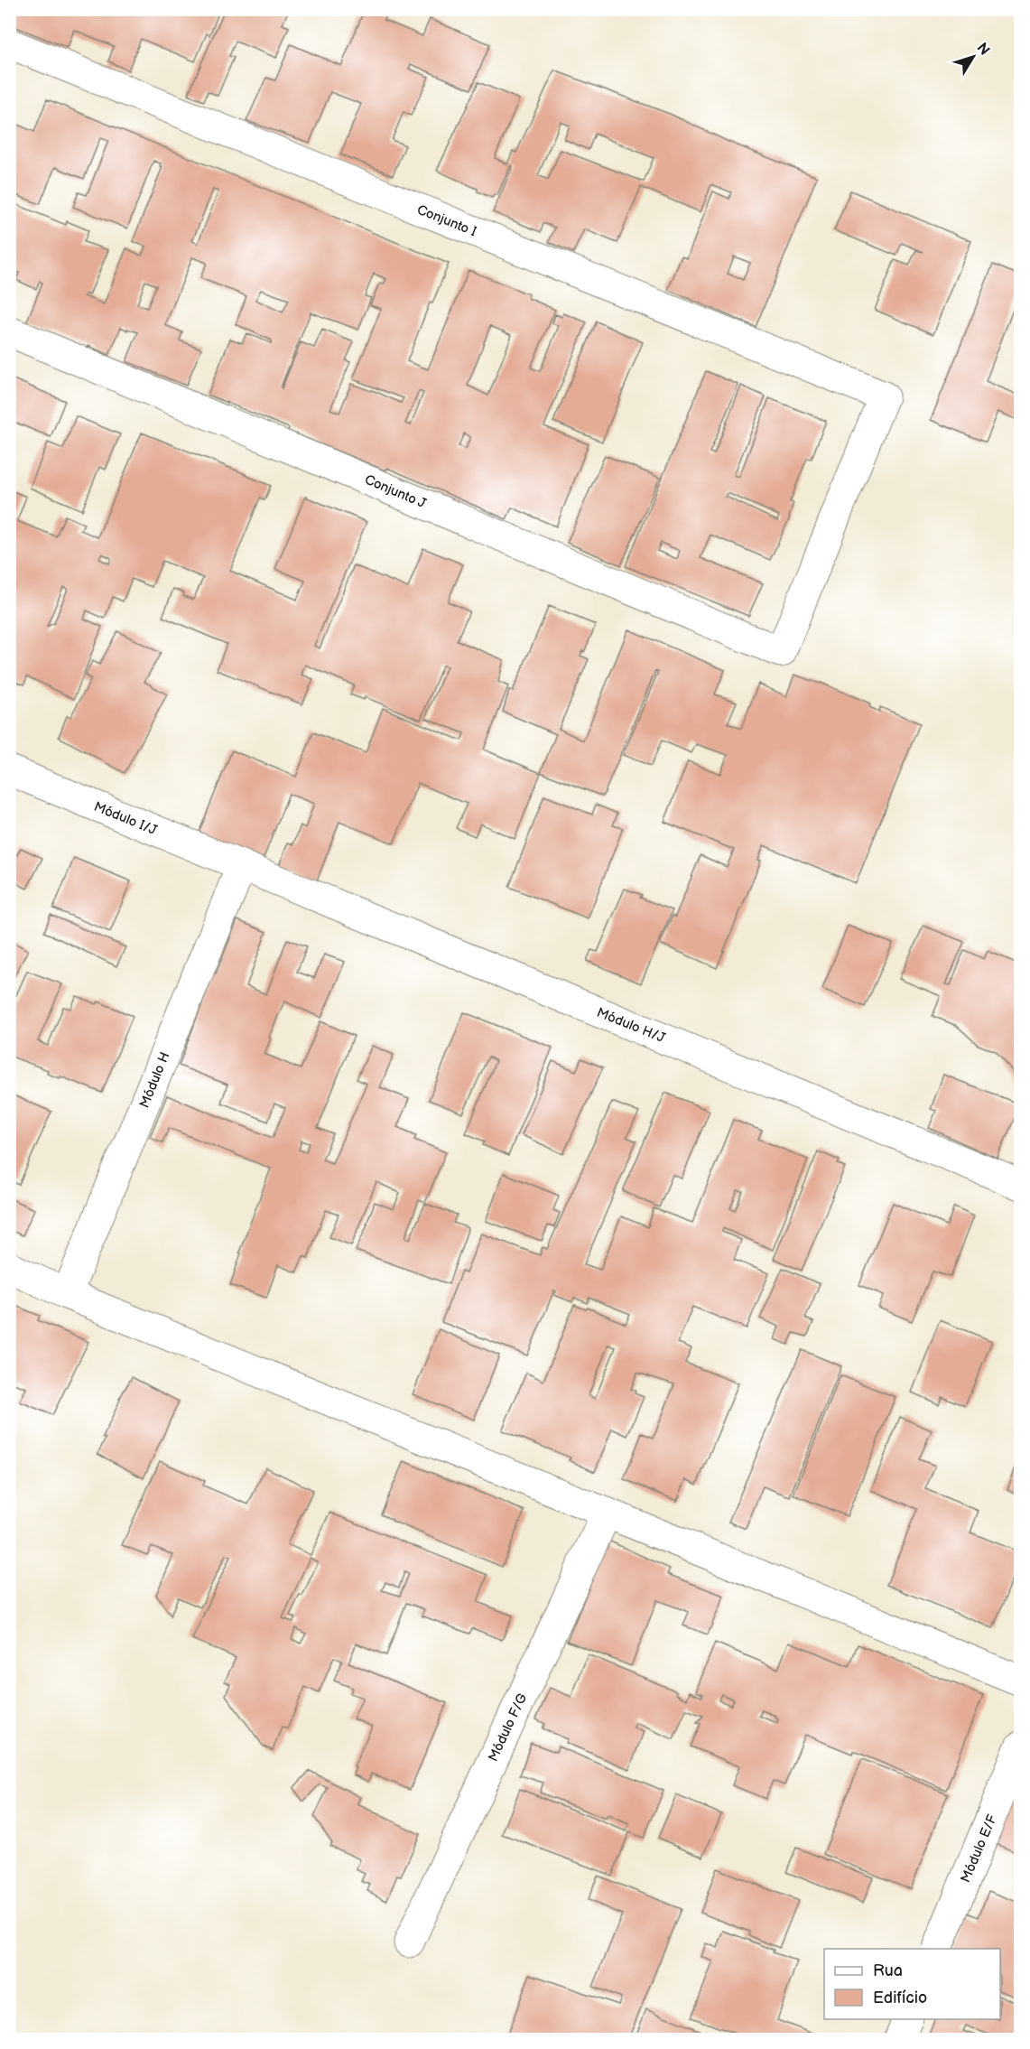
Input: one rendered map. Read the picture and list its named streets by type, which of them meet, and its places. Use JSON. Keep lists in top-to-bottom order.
{
  "streets": {
    "street": [
      "Conjunto I",
      "Conjunto J",
      "Módulo I/J",
      "Módulo H/J",
      "Módulo H",
      "Módulo F/G",
      "Módulo E/F"
    ]
  },
  "crossings": [
    ["Conjunto I", "Conjunto J"],
    ["Módulo I/J", "Módulo H/J"],
    ["Módulo I/J", "Módulo H"],
    ["Módulo H/J", "Módulo H"]
  ],
  "legend": ["Rua", "Edifício"],
  "north": "top right"
}
